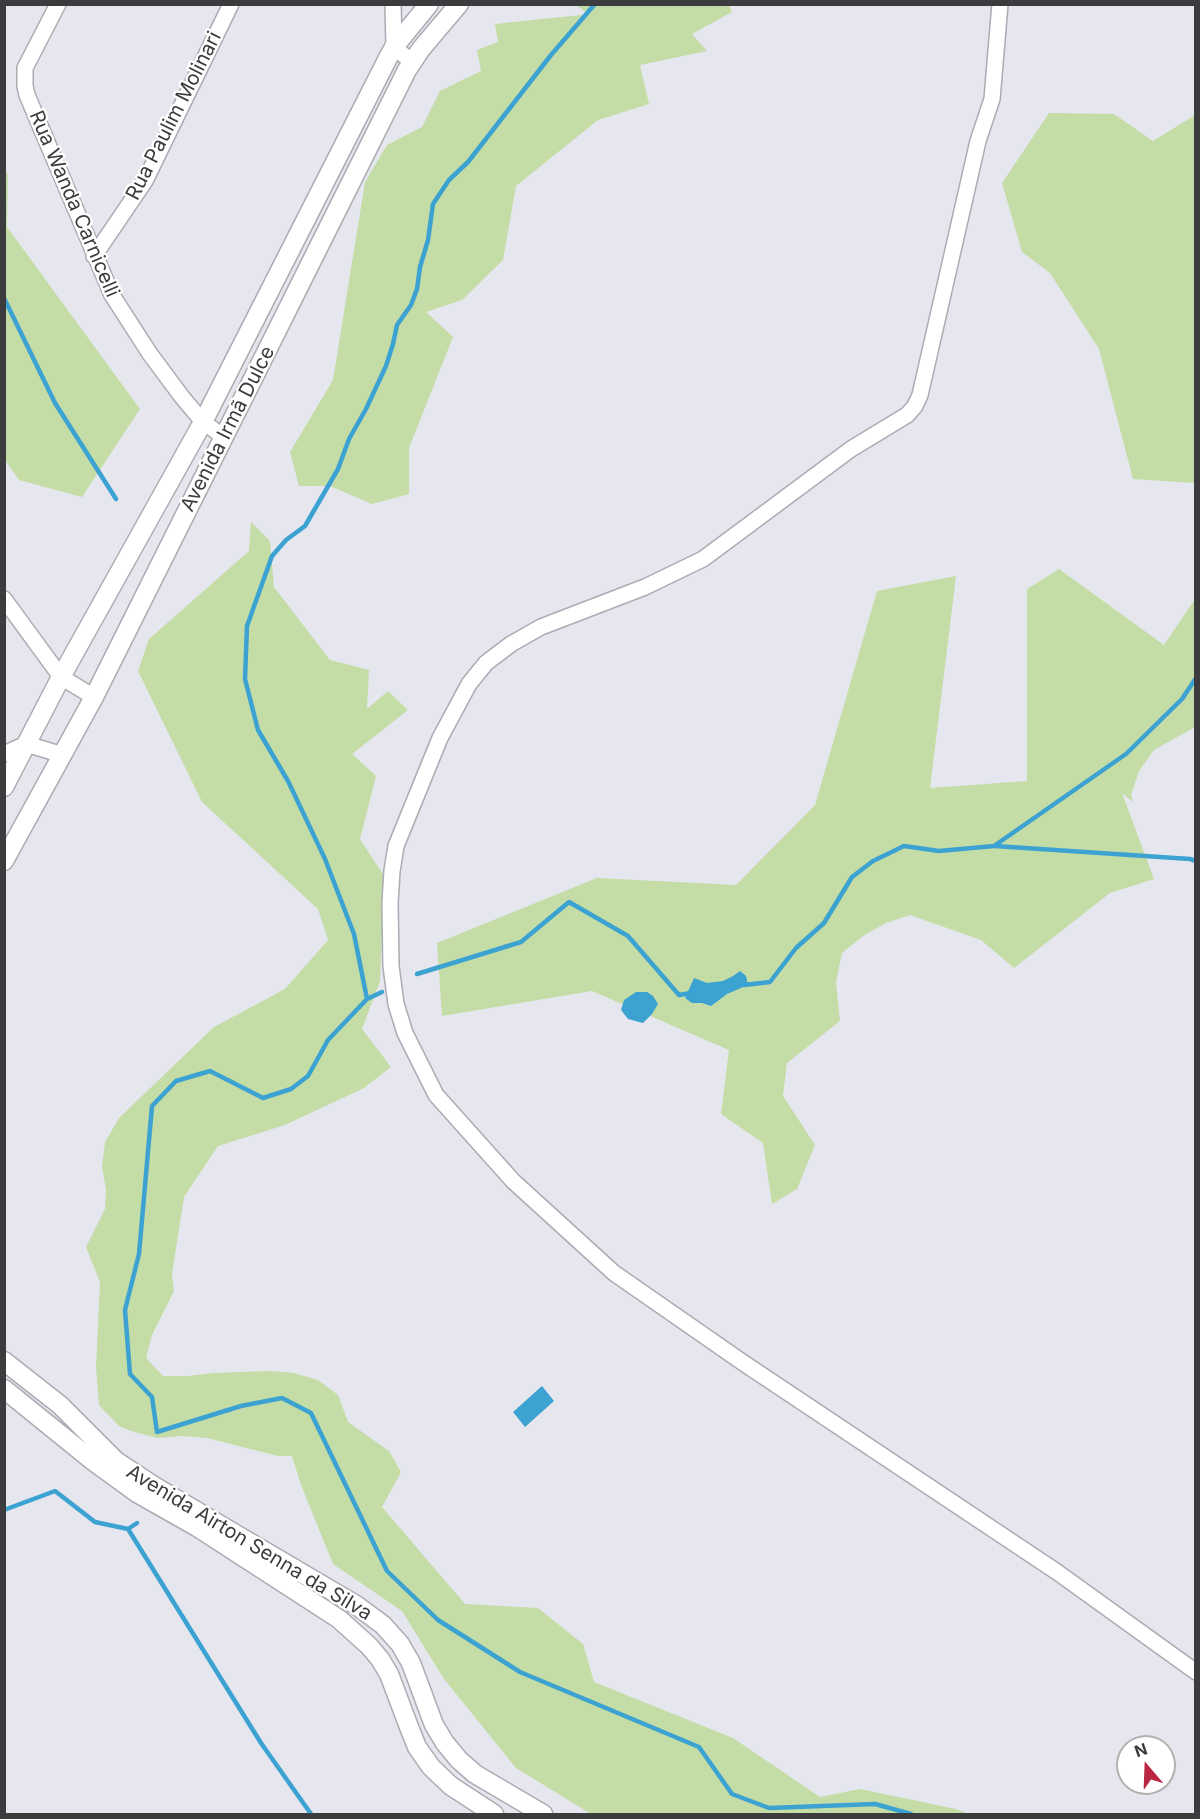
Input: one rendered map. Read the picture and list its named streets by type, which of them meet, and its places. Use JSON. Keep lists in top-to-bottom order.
{
  "streets": {
    "street": [
      "Rua Paulim Molinari",
      "Rua Wanda Carnicelli",
      "Avenida Irmã Dulce",
      "Avenida Airton Senna da Silva"
    ]
  },
  "crossings": [
    ["Rua Paulim Molinari", "Rua Wanda Carnicelli"],
    ["Rua Wanda Carnicelli", "Avenida Irmã Dulce"]
  ],
  "north": "top"
}
